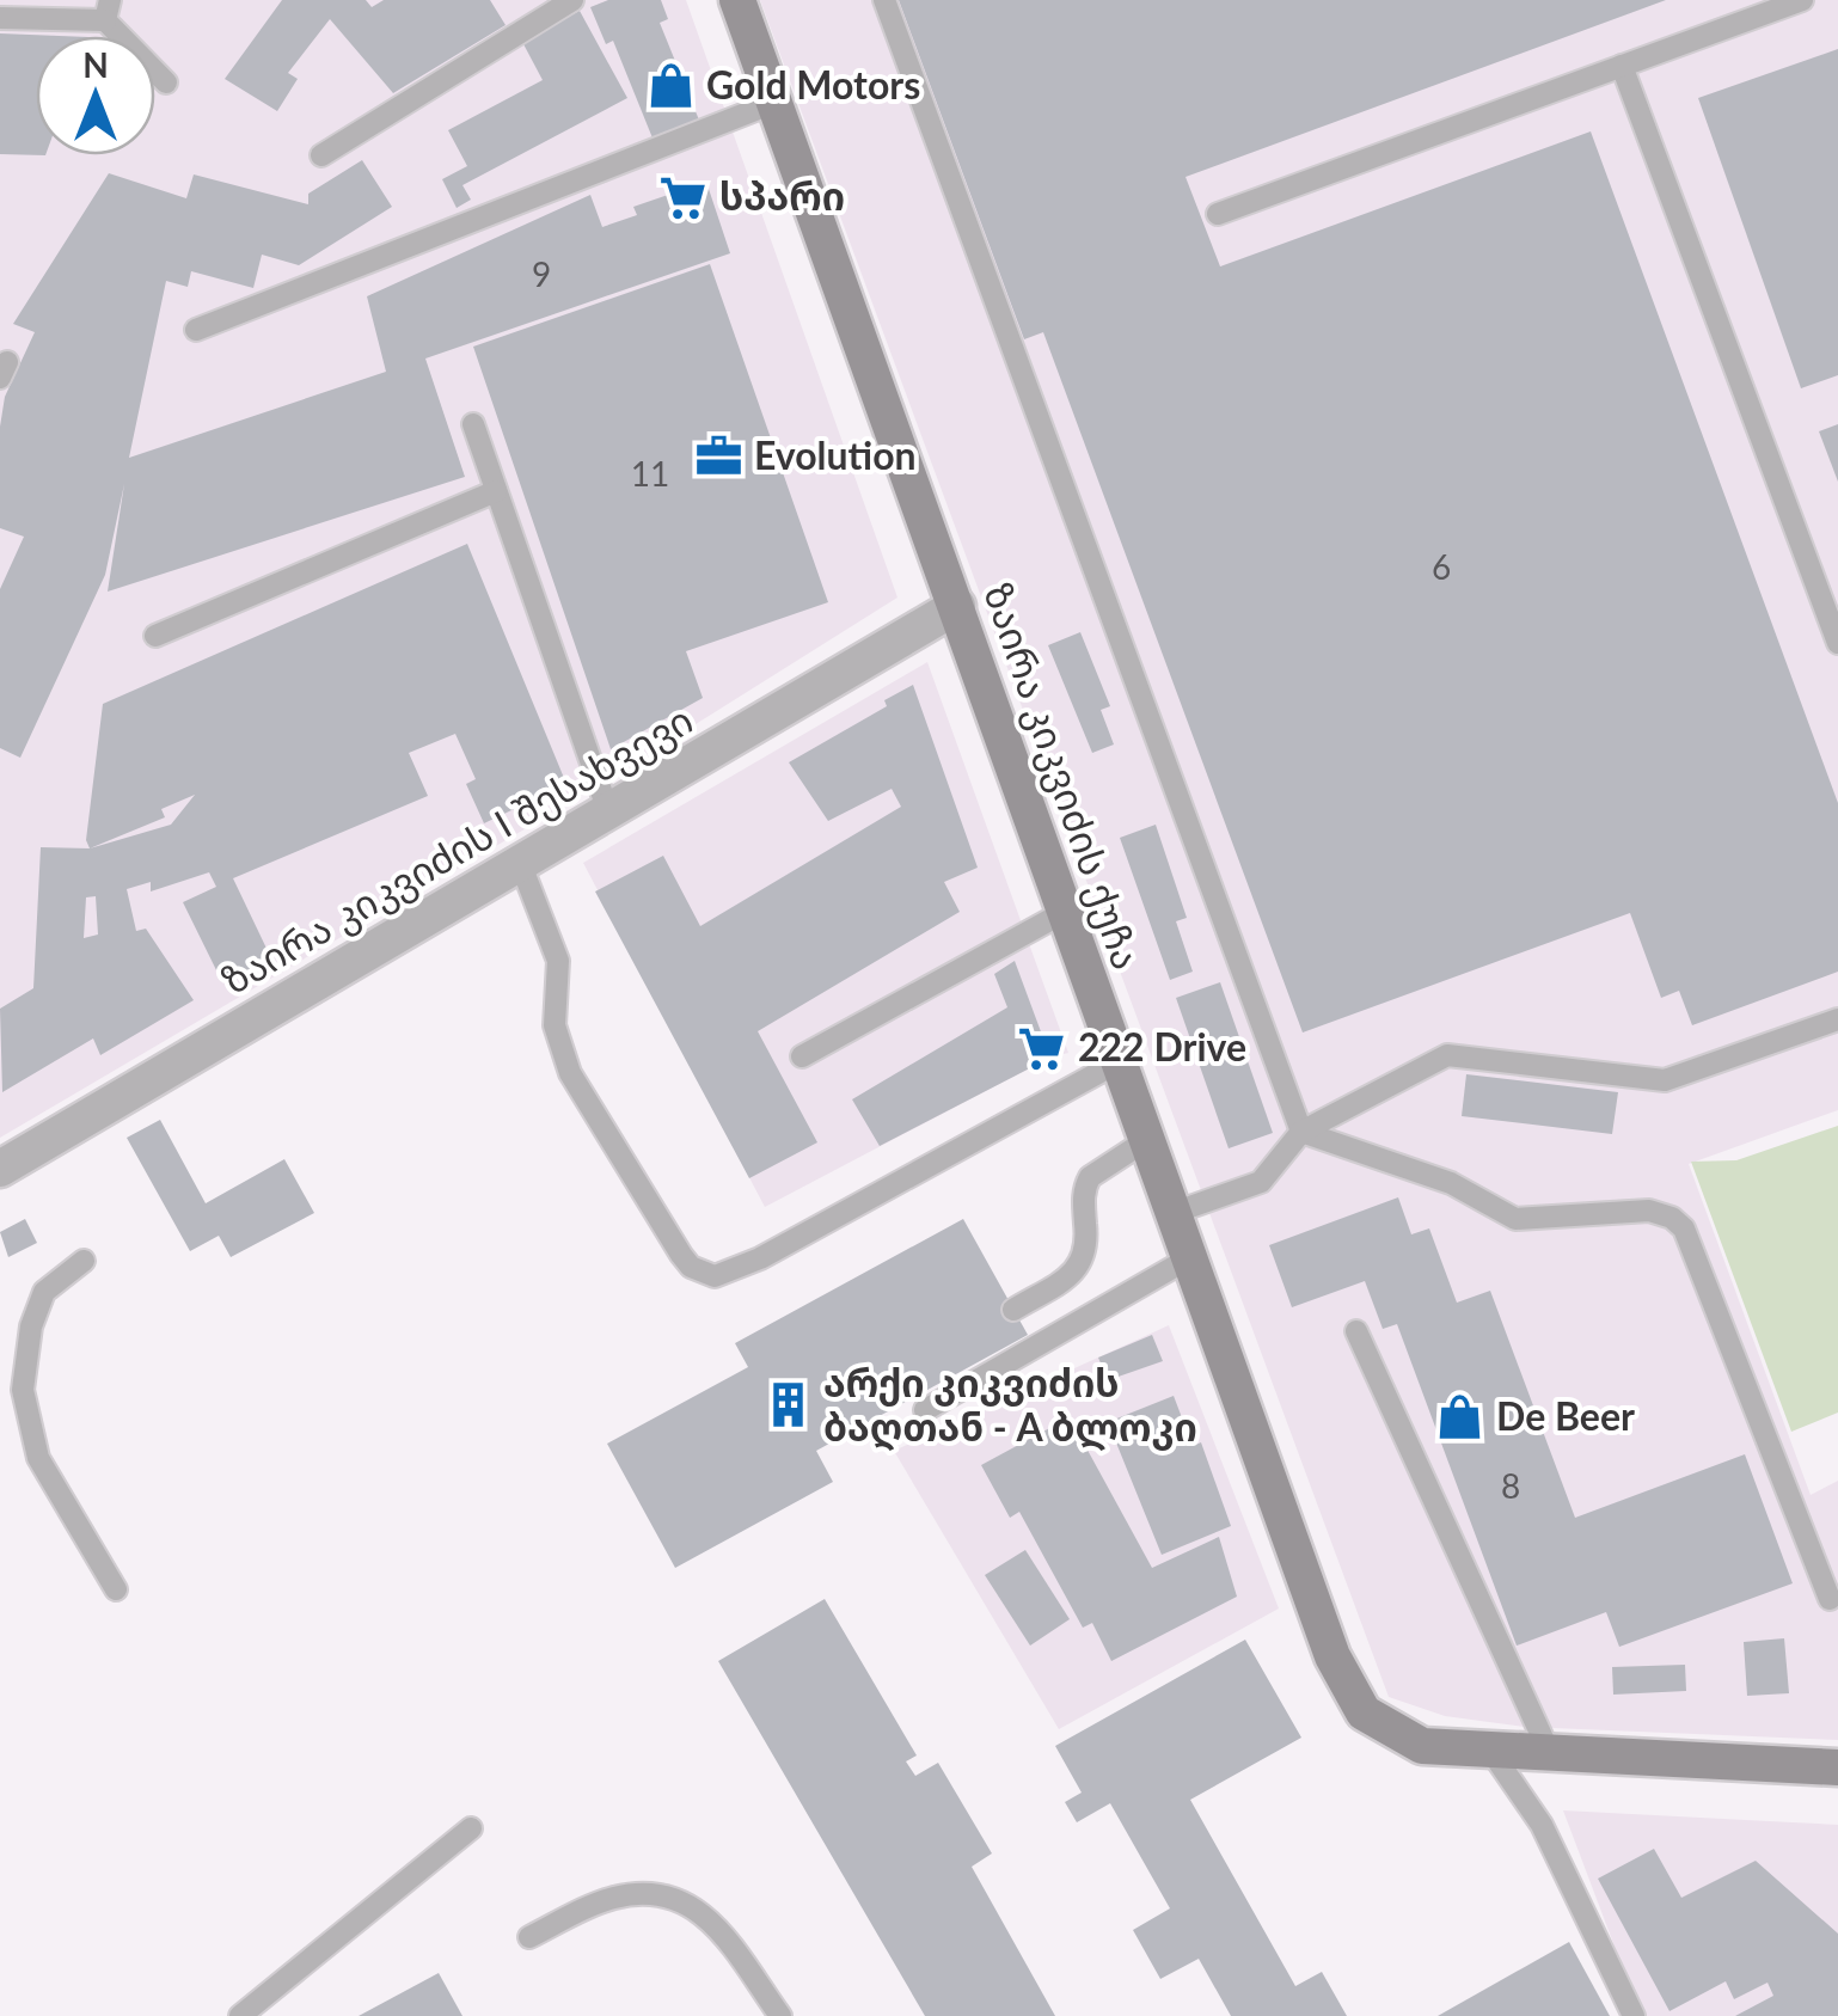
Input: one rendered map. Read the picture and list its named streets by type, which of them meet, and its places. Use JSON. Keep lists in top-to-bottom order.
{
  "streets": {
    "street": ["ზაირა კიკვიძის ქუჩა", "ზაირა კიკვიძის I შესახვევი"]
  },
  "crossings": [
    ["ზაირა კიკვიძის ქუჩა", "ზაირა კიკვიძის I შესახვევი"]
  ],
  "places": {
    "shop": ["Gold Motors", "De Beer"],
    "supermarket": ["სპარი", "222 Drive"],
    "office": ["Evolution"],
    "building": ["არქი კიკვიძის ბაღთან - A ბლოკი"]
  },
  "house_numbers": [
    "9",
    "11",
    "6",
    "8"
  ],
  "north": "top"
}
